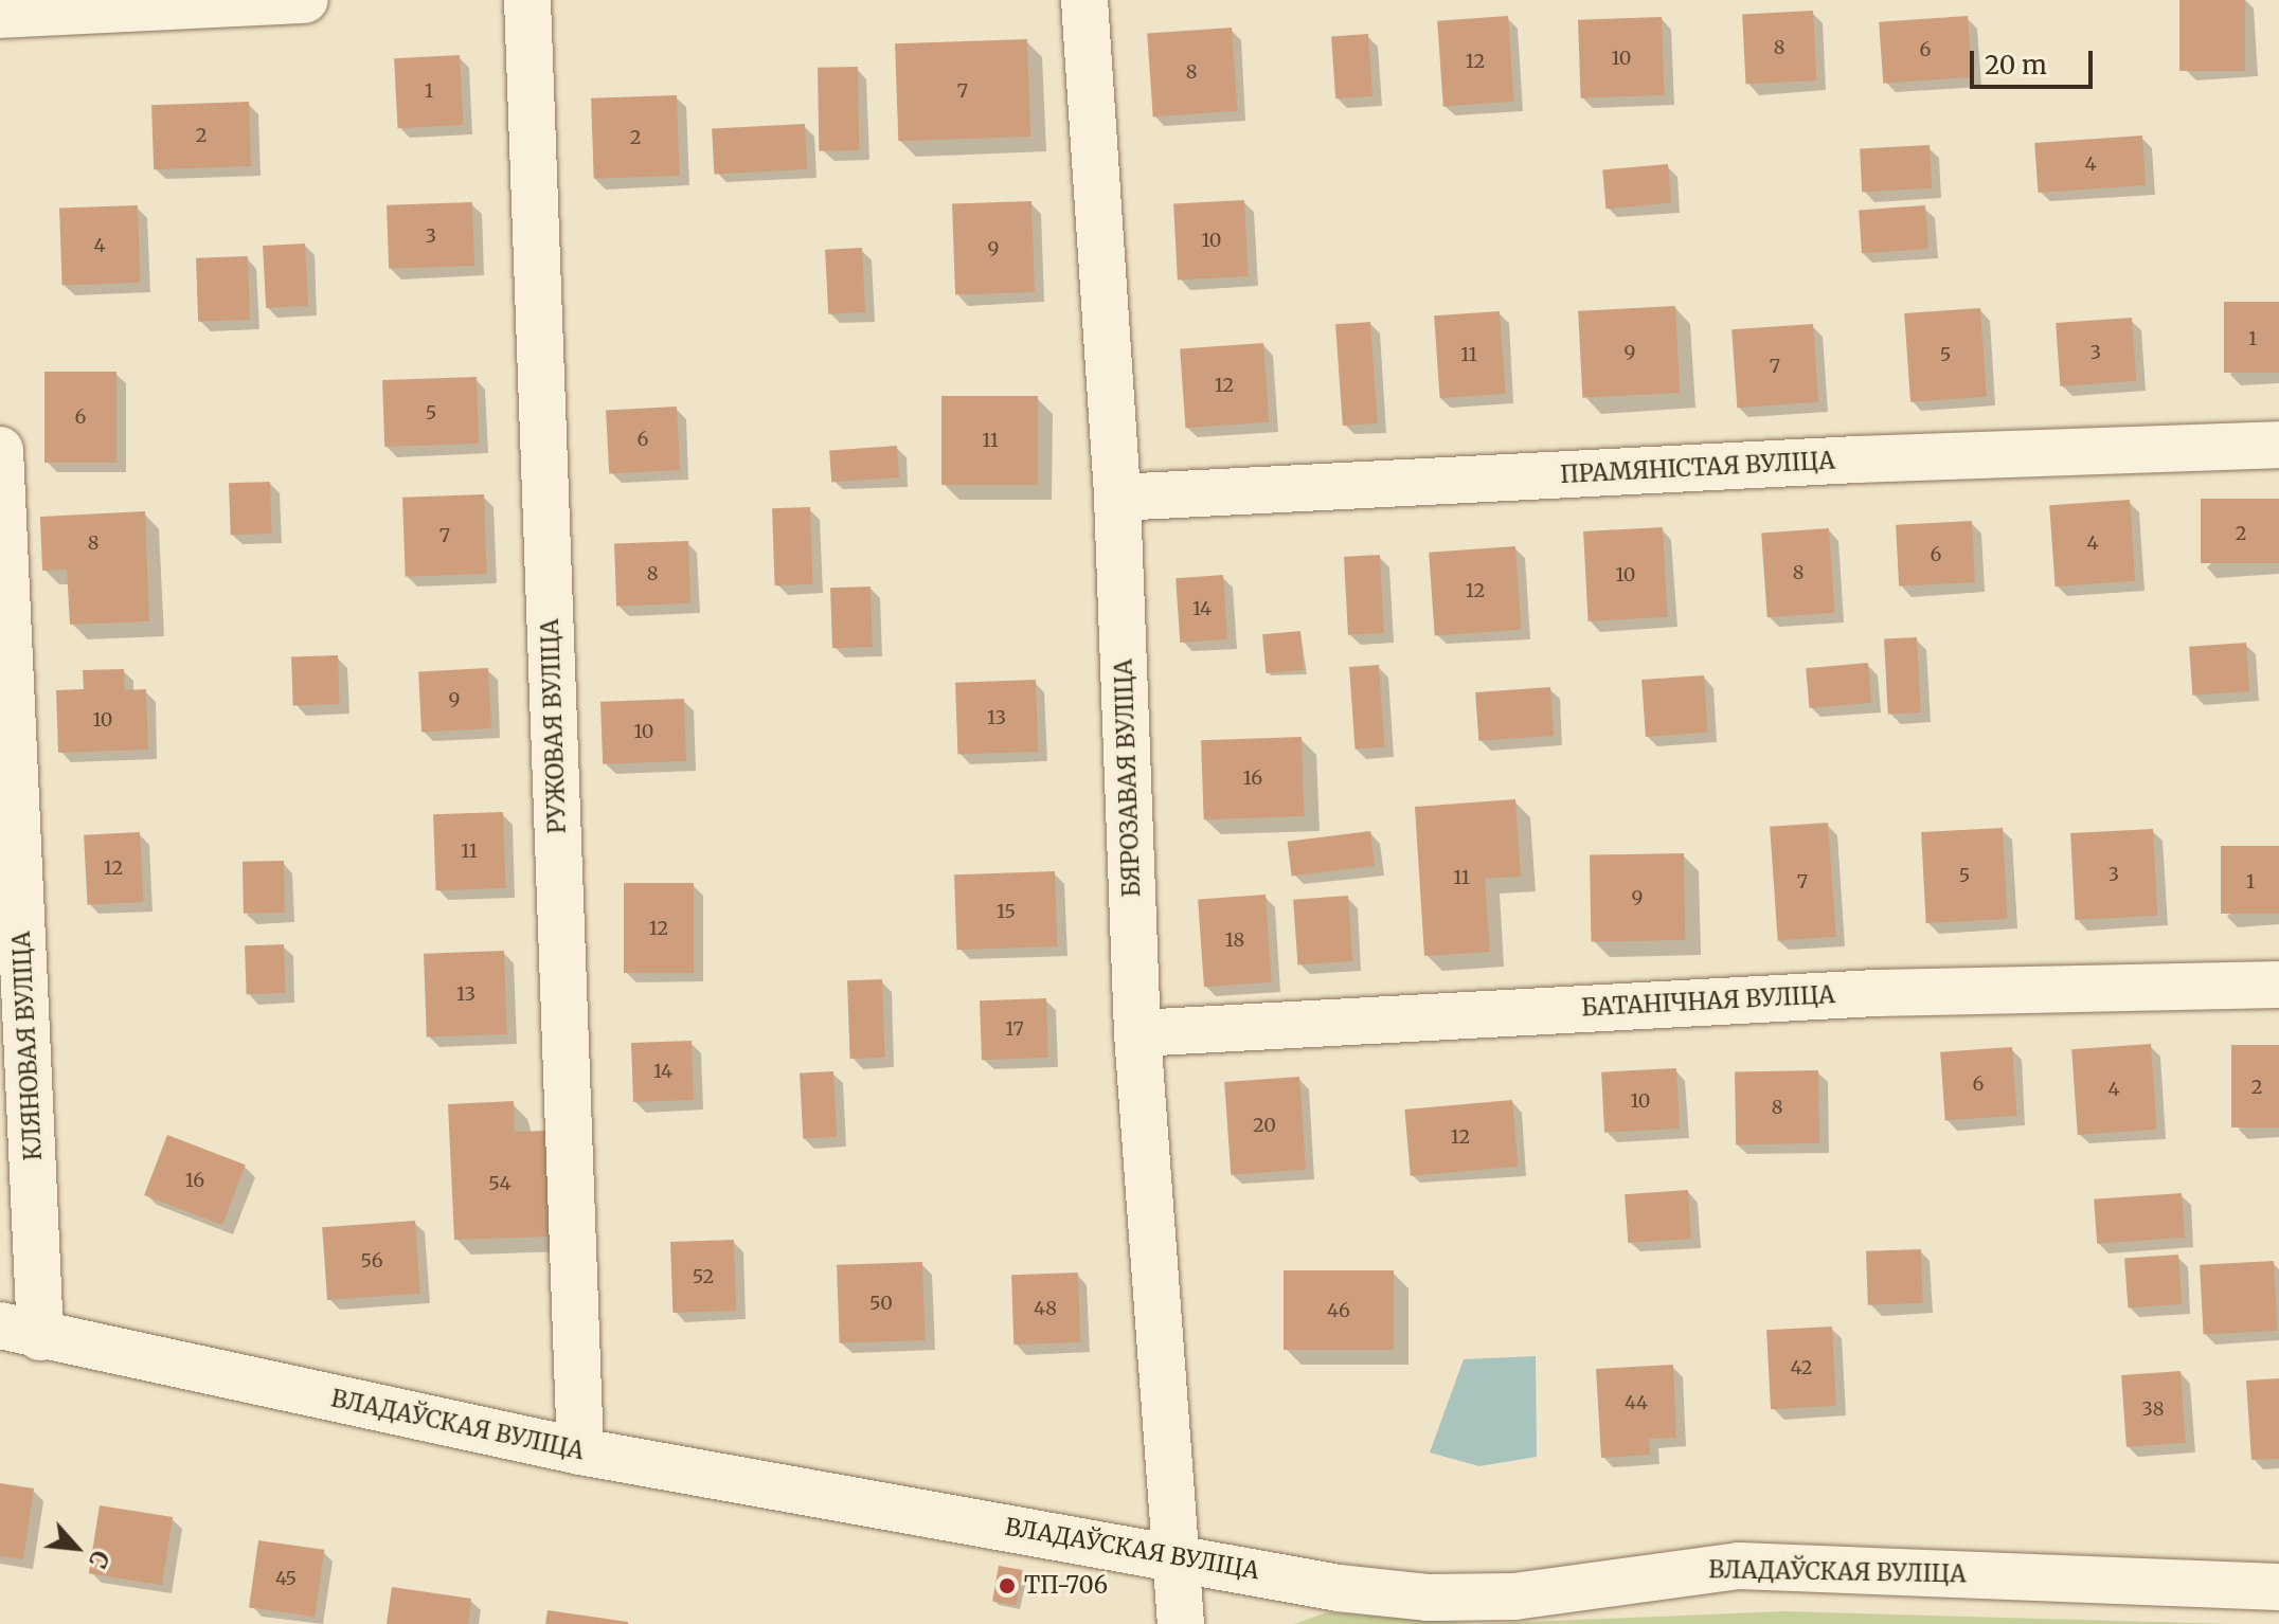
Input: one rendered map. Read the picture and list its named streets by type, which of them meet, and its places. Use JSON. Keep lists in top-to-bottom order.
{
  "streets": {
    "street": [
      "ПРАМЯНІСТАЯ ВУЛІЦА",
      "РУЖОВАЯ ВУЛІЦА",
      "БЯРОЗАВАЯ ВУЛІЦА",
      "БАТАНІЧНАЯ ВУЛІЦА",
      "КЛЯНОВАЯ ВУЛІЦА",
      "ВЛАДАЎСКАЯ ВУЛІЦА"
    ]
  },
  "crossings": [
    ["ПРАМЯНІСТАЯ ВУЛІЦА", "БЯРОЗАВАЯ ВУЛІЦА"],
    ["РУЖОВАЯ ВУЛІЦА", "ВЛАДАЎСКАЯ ВУЛІЦА"],
    ["БЯРОЗАВАЯ ВУЛІЦА", "БАТАНІЧНАЯ ВУЛІЦА"],
    ["БЯРОЗАВАЯ ВУЛІЦА", "ВЛАДАЎСКАЯ ВУЛІЦА"],
    ["КЛЯНОВАЯ ВУЛІЦА", "ВЛАДАЎСКАЯ ВУЛІЦА"]
  ],
  "places": ["ТП-706"],
  "house_numbers": [
    "8",
    "6",
    "10",
    "12",
    "8",
    "1",
    "7",
    "2",
    "2",
    "4",
    "3",
    "10",
    "4",
    "9",
    "1",
    "9",
    "3",
    "11",
    "5",
    "7",
    "12",
    "5",
    "6",
    "6",
    "11",
    "2",
    "7",
    "8",
    "4",
    "6",
    "8",
    "8",
    "10",
    "12",
    "14",
    "9",
    "13",
    "10",
    "10",
    "16",
    "11",
    "12",
    "3",
    "5",
    "11",
    "7",
    "1",
    "9",
    "15",
    "12",
    "18",
    "13",
    "17",
    "14",
    "6",
    "2",
    "4",
    "10",
    "8",
    "20",
    "12",
    "16",
    "54",
    "56",
    "52",
    "50",
    "48",
    "46",
    "42",
    "44",
    "38",
    "45"
  ],
  "scale_bar": "20 m",
  "north": "bottom right"
}
